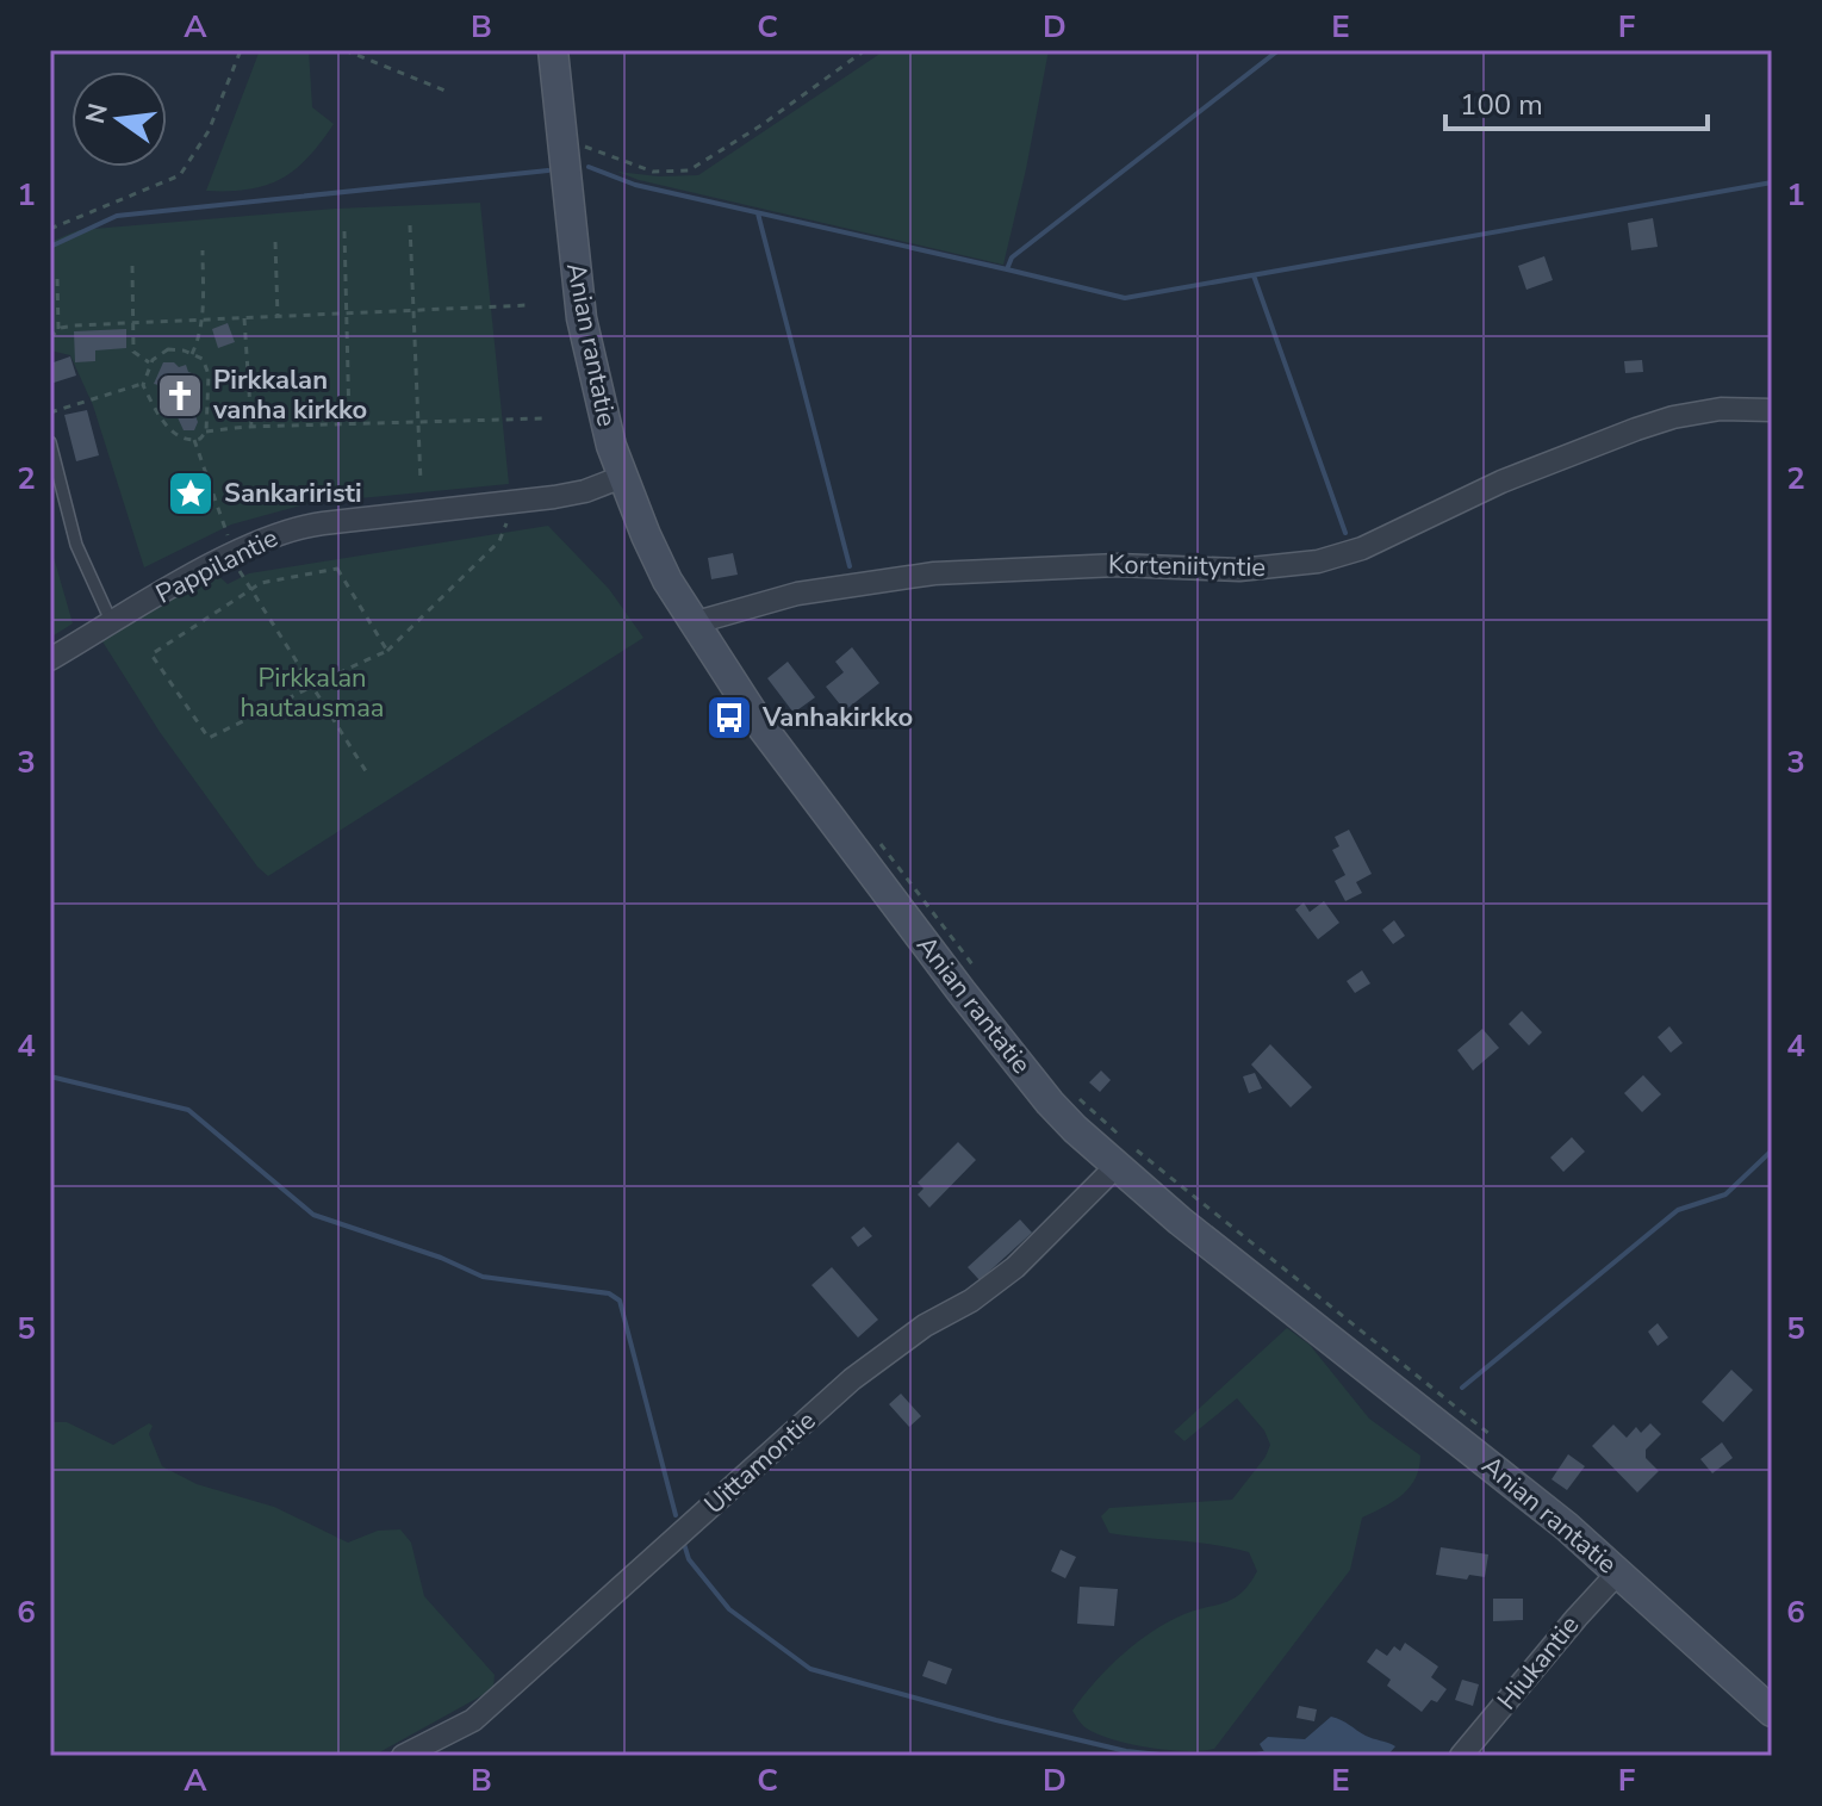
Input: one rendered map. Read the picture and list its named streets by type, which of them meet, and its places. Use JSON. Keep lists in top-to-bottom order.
{
  "streets": {
    "street": [
      "Anian rantatie",
      "Pappilantie",
      "Korteniityntie",
      "Uittamontie",
      "Hiukantie"
    ]
  },
  "crossings": [
    ["Anian rantatie", "Pappilantie"],
    ["Anian rantatie", "Korteniityntie"],
    ["Anian rantatie", "Uittamontie"],
    ["Anian rantatie", "Hiukantie"]
  ],
  "parks": ["Pirkkalan hautausmaa"],
  "places": {
    "church": ["Pirkkalan vanha kirkko"],
    "place": ["Sankariristi"],
    "bus stop": ["Vanhakirkko"]
  },
  "scale_bar": "100 m",
  "north": "left",
  "grid": {
    "columns": [
      "A",
      "B",
      "C",
      "D",
      "E",
      "F"
    ],
    "rows": [
      "1",
      "2",
      "3",
      "4",
      "5",
      "6"
    ]
  }
}
